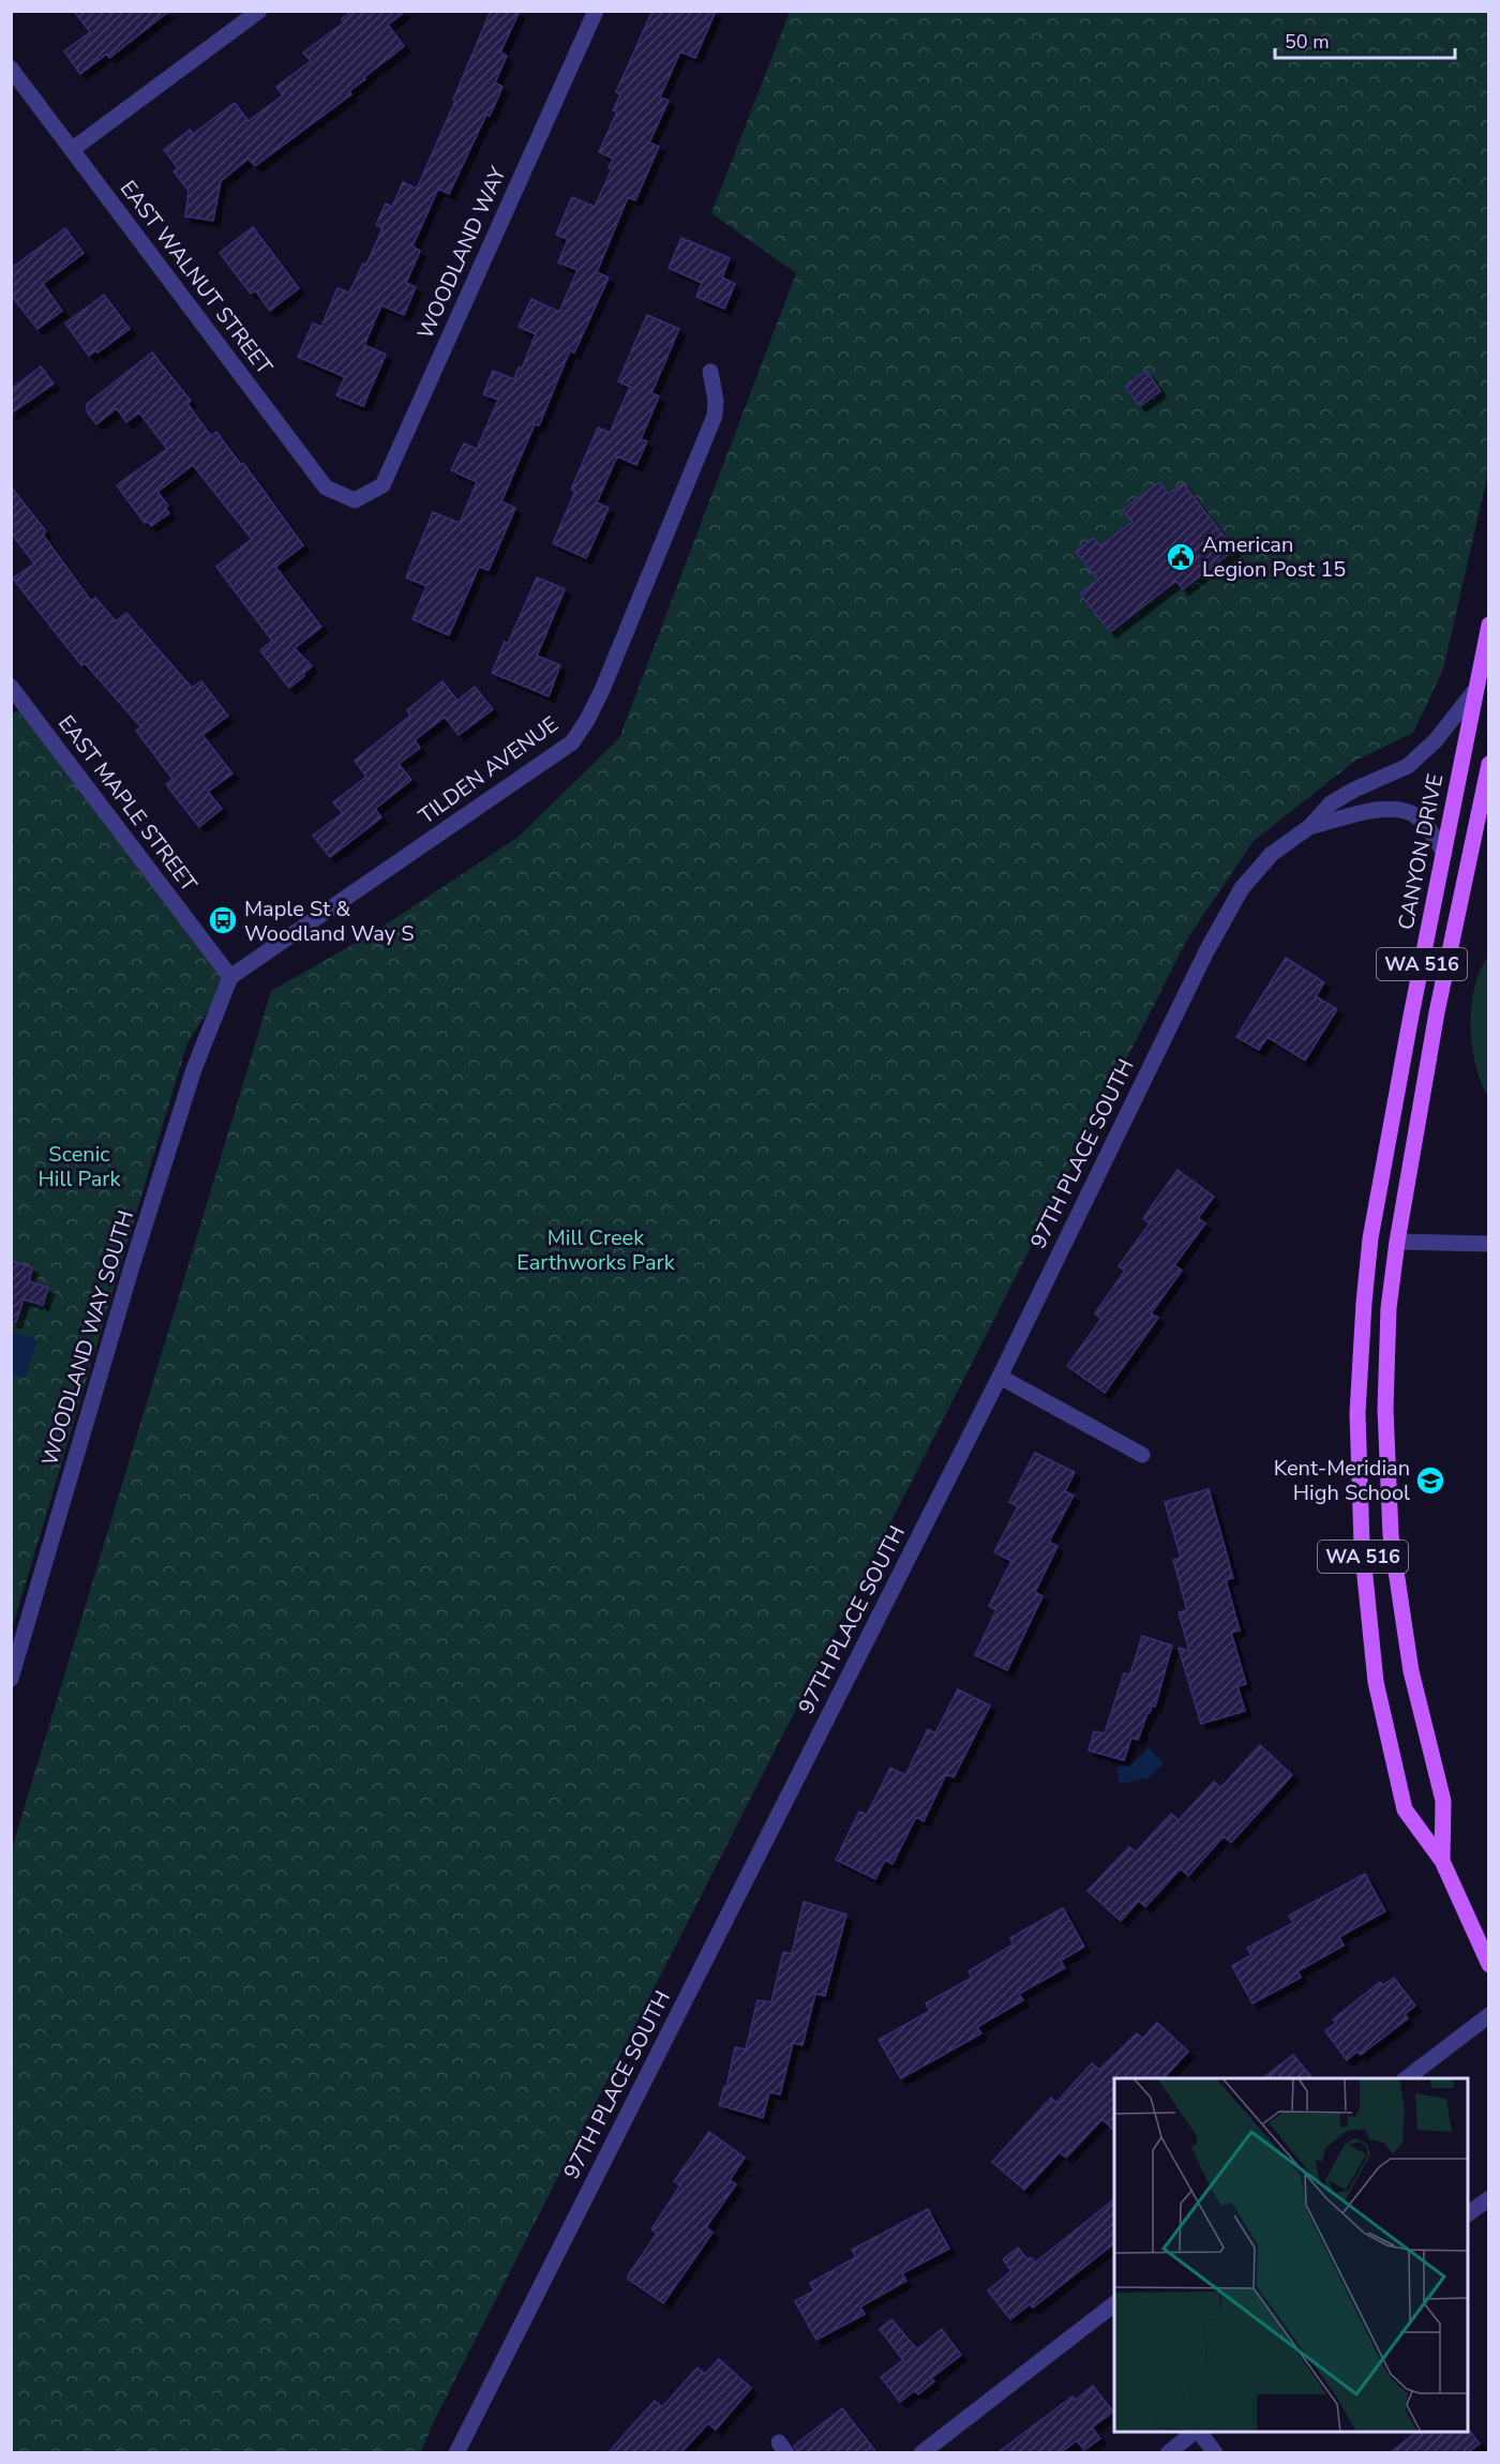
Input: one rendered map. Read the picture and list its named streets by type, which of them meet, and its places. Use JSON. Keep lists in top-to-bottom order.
{
  "streets": {
    "main road": ["CANYON DRIVE", "WA 516"],
    "street": [
      "WOODLAND WAY",
      "EAST WALNUT STREET",
      "TILDEN AVENUE",
      "EAST MAPLE STREET",
      "97TH PLACE SOUTH",
      "WOODLAND WAY SOUTH"
    ]
  },
  "crossings": [
    ["WOODLAND WAY", "EAST WALNUT STREET"],
    ["TILDEN AVENUE", "EAST MAPLE STREET"],
    ["TILDEN AVENUE", "WOODLAND WAY SOUTH"],
    ["EAST MAPLE STREET", "WOODLAND WAY SOUTH"],
    ["CANYON DRIVE", "WA 516"],
    ["CANYON DRIVE", "97TH PLACE SOUTH"]
  ],
  "parks": ["Scenic Hill Park", "Mill Creek Earthworks Park"],
  "places": {
    "public building": ["American Legion Post 15"],
    "bus stop": ["Maple St & Woodland Way S"],
    "school or university": ["Kent-Meridian High School"]
  },
  "scale_bar": "50 m"
}
